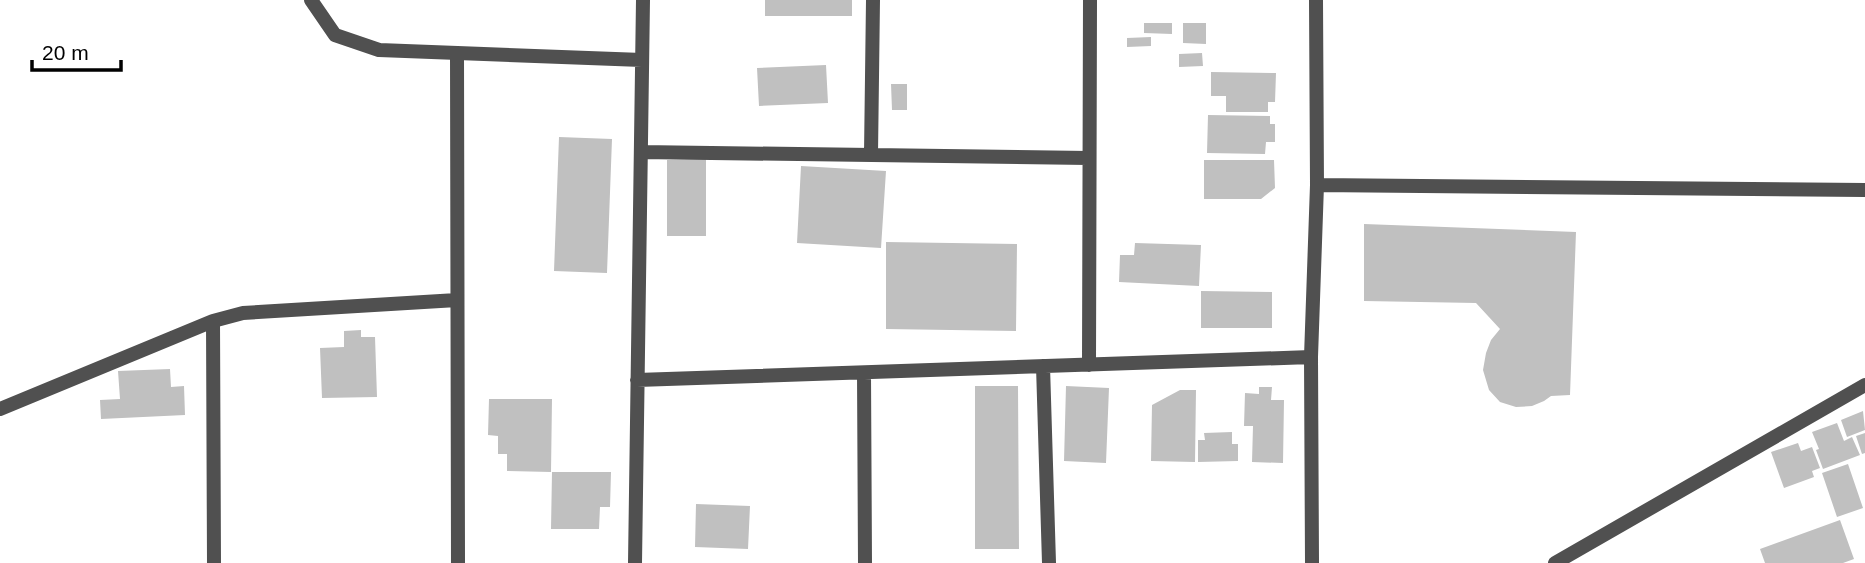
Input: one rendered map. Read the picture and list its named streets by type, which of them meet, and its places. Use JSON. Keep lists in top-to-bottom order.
{
  "scale_bar": "20 m"
}
